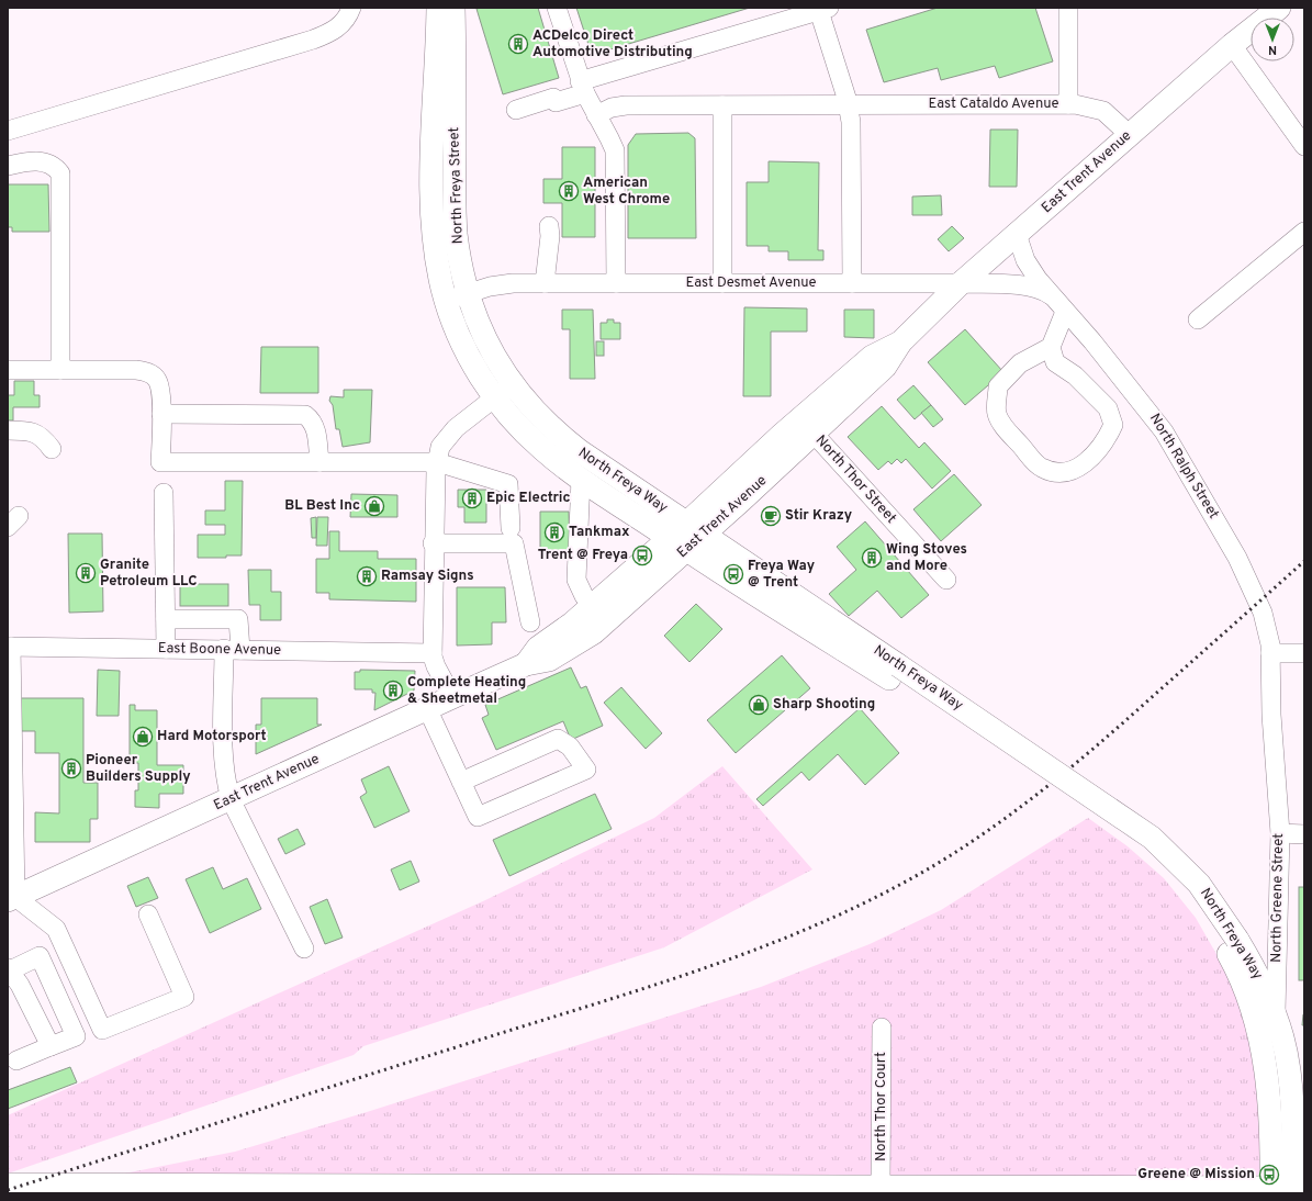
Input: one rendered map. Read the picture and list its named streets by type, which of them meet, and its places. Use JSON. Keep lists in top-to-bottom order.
{
  "streets": {
    "main road": [
      "East Trent Avenue",
      "North Freya Street",
      "North Freya Way",
      "North Greene Street"
    ],
    "street": [
      "East Cataldo Avenue",
      "East Desmet Avenue",
      "North Ralph Street",
      "North Thor Street",
      "East Boone Avenue",
      "North Thor Court"
    ]
  },
  "crossings": [
    ["East Cataldo Avenue", "East Trent Avenue"],
    ["East Trent Avenue", "East Desmet Avenue"],
    ["East Trent Avenue", "North Ralph Street"],
    ["East Trent Avenue", "North Thor Street"],
    ["East Trent Avenue", "North Freya Way"],
    ["North Freya Street", "East Desmet Avenue"],
    ["North Freya Street", "North Freya Way"],
    ["East Desmet Avenue", "North Ralph Street"],
    ["North Ralph Street", "North Greene Street"],
    ["North Freya Way", "North Greene Street"]
  ],
  "places": {
    "building": [
      "ACDelco Direct Automotive Distributing",
      "American West Chrome",
      "Epic Electric",
      "Tankmax",
      "Wing Stoves and More",
      "Granite Petroleum LLC",
      "Ramsay Signs",
      "Complete Heating & Sheetmetal",
      "Pioneer Builders Supply"
    ],
    "shop": ["BL Best Inc", "Sharp Shooting", "Hard Motorsport"],
    "cafe": ["Stir Krazy"],
    "bus stop": ["Trent @ Freya", "Freya Way @ Trent", "Greene @ Mission"]
  },
  "north": "bottom"
}
